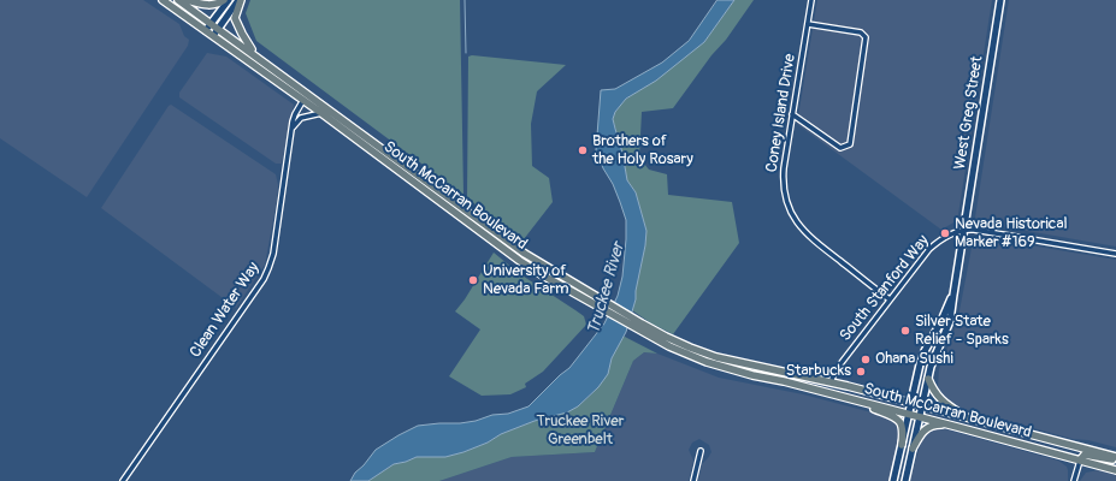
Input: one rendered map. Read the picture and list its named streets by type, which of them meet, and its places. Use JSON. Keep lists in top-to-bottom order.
{
  "streets": {
    "main road": ["West Greg Street", "South McCarran Boulevard"],
    "street": ["Coney Island Drive", "South Stanford Way", "Clean Water Way"]
  },
  "crossings": [
    ["Coney Island Drive", "South Stanford Way"],
    ["West Greg Street", "South Stanford Way"],
    ["South McCarran Boulevard", "South Stanford Way"],
    ["South McCarran Boulevard", "Clean Water Way"]
  ],
  "water": ["Truckee River"],
  "parks": ["Truckee River Greenbelt"],
  "places": [
    "Brothers of the Holy Rosary",
    "Nevada Historical Marker #169",
    "University of Nevada Farm",
    "Silver State Relief - Sparks",
    "Ohana Sushi",
    "Starbucks"
  ]
}
